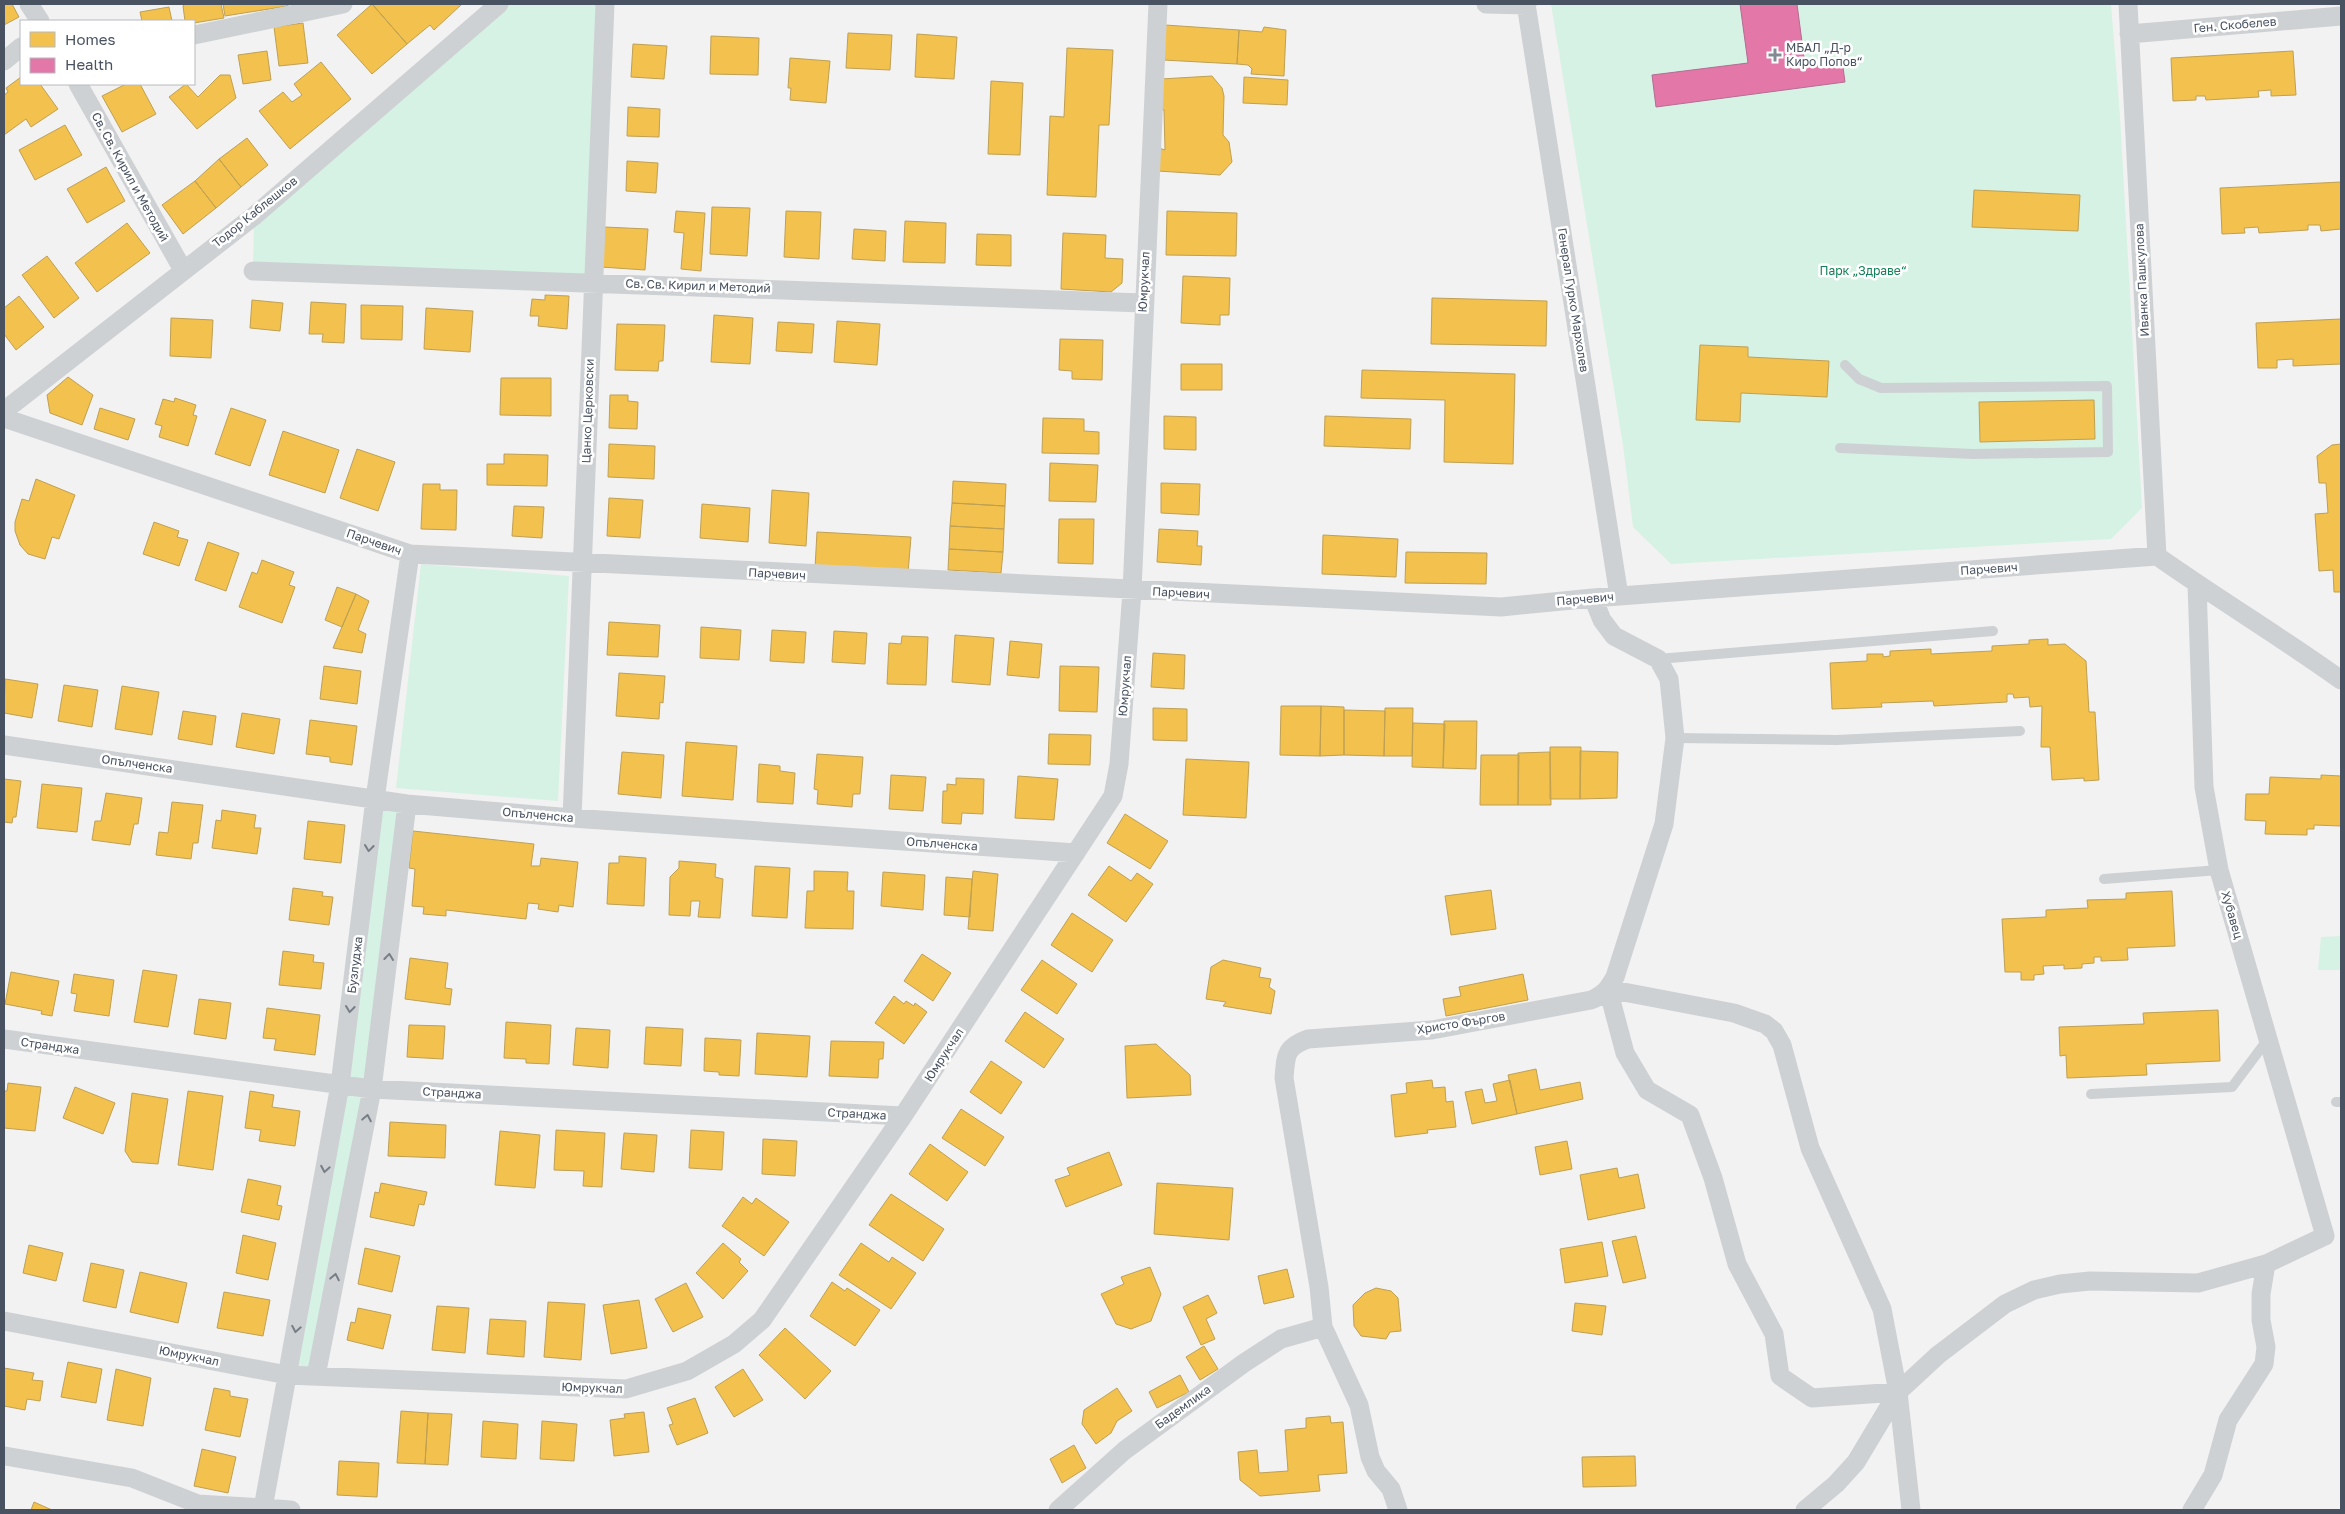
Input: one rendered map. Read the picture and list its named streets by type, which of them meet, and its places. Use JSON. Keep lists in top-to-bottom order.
{
  "streets": {
    "street": [
      "Ген. Скобелев",
      "Св. Св. Кирил и Методий",
      "Тодор Каблешков",
      "Иванка Пашкулова",
      "Юмрукчал",
      "Генерал Гурко Мархолев",
      "Цанко Церковски",
      "Парчевич",
      "Опълченска",
      "Хубавец",
      "Бузлуджа",
      "Христо Фъргов",
      "Странджа",
      "Бадемлика"
    ]
  },
  "crossings": [
    ["Ген. Скобелев", "Иванка Пашкулова"],
    ["Св. Св. Кирил и Методий", "Тодор Каблешков"],
    ["Св. Св. Кирил и Методий", "Юмрукчал"],
    ["Св. Св. Кирил и Методий", "Цанко Церковски"],
    ["Иванка Пашкулова", "Парчевич"],
    ["Юмрукчал", "Парчевич"],
    ["Юмрукчал", "Опълченска"],
    ["Юмрукчал", "Бузлуджа"],
    ["Юмрукчал", "Странджа"],
    ["Генерал Гурко Мархолев", "Парчевич"],
    ["Цанко Церковски", "Парчевич"],
    ["Цанко Церковски", "Опълченска"],
    ["Парчевич", "Бузлуджа"],
    ["Опълченска", "Бузлуджа"],
    ["Бузлуджа", "Странджа"],
    ["Христо Фъргов", "Бадемлика"]
  ],
  "parks": ["Парк „Здраве“"],
  "places": {
    "health": ["МБАЛ „Д-р Киро Попов“"]
  },
  "legend": ["Homes", "Health"]
}
